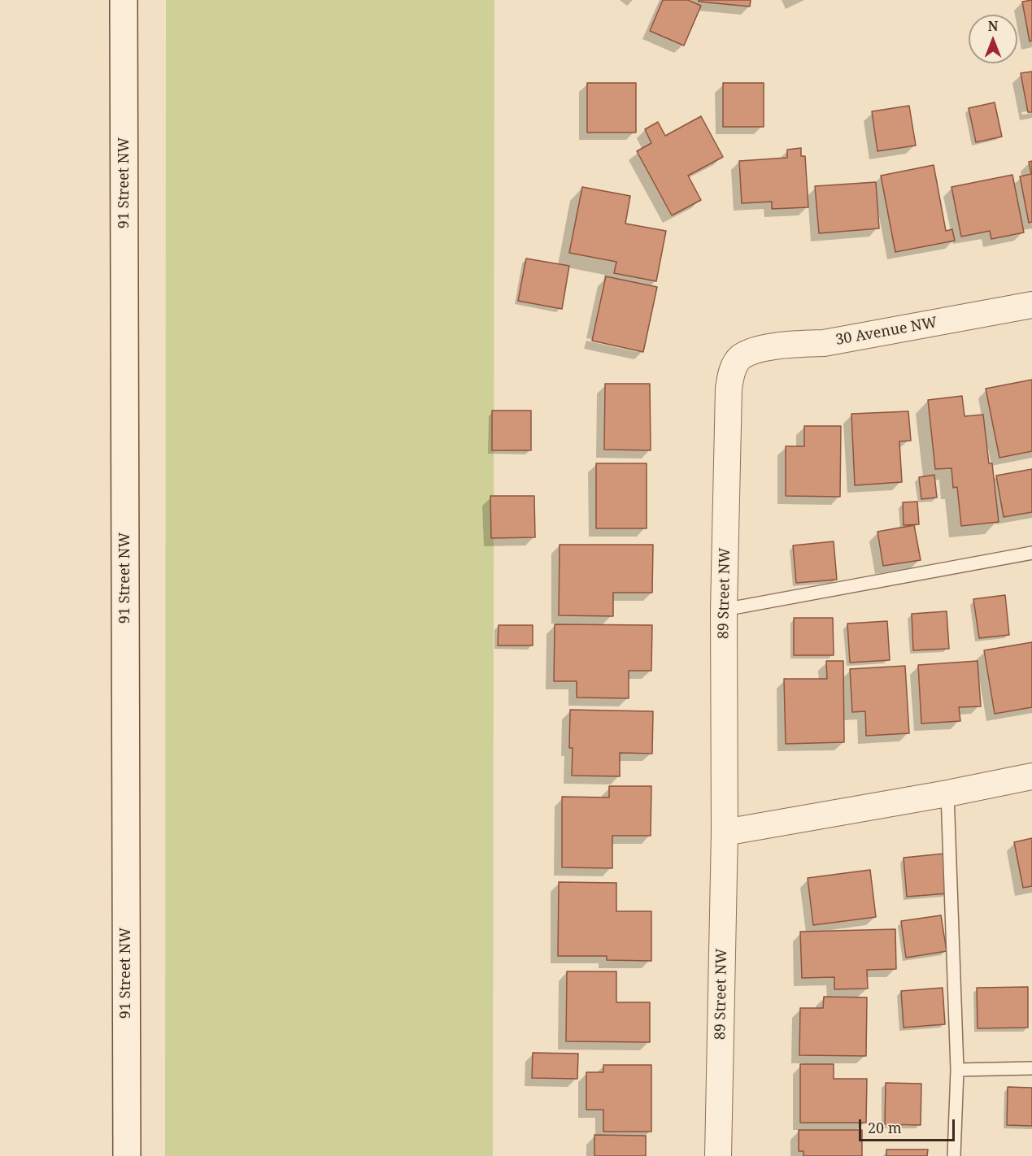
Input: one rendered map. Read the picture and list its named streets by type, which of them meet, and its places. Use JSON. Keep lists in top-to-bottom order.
{
  "streets": {
    "main road": ["91 Street NW"],
    "street": ["30 Avenue NW", "89 Street NW"]
  },
  "crossings": [
    ["30 Avenue NW", "89 Street NW"]
  ],
  "scale_bar": "20 m",
  "north": "top"
}
